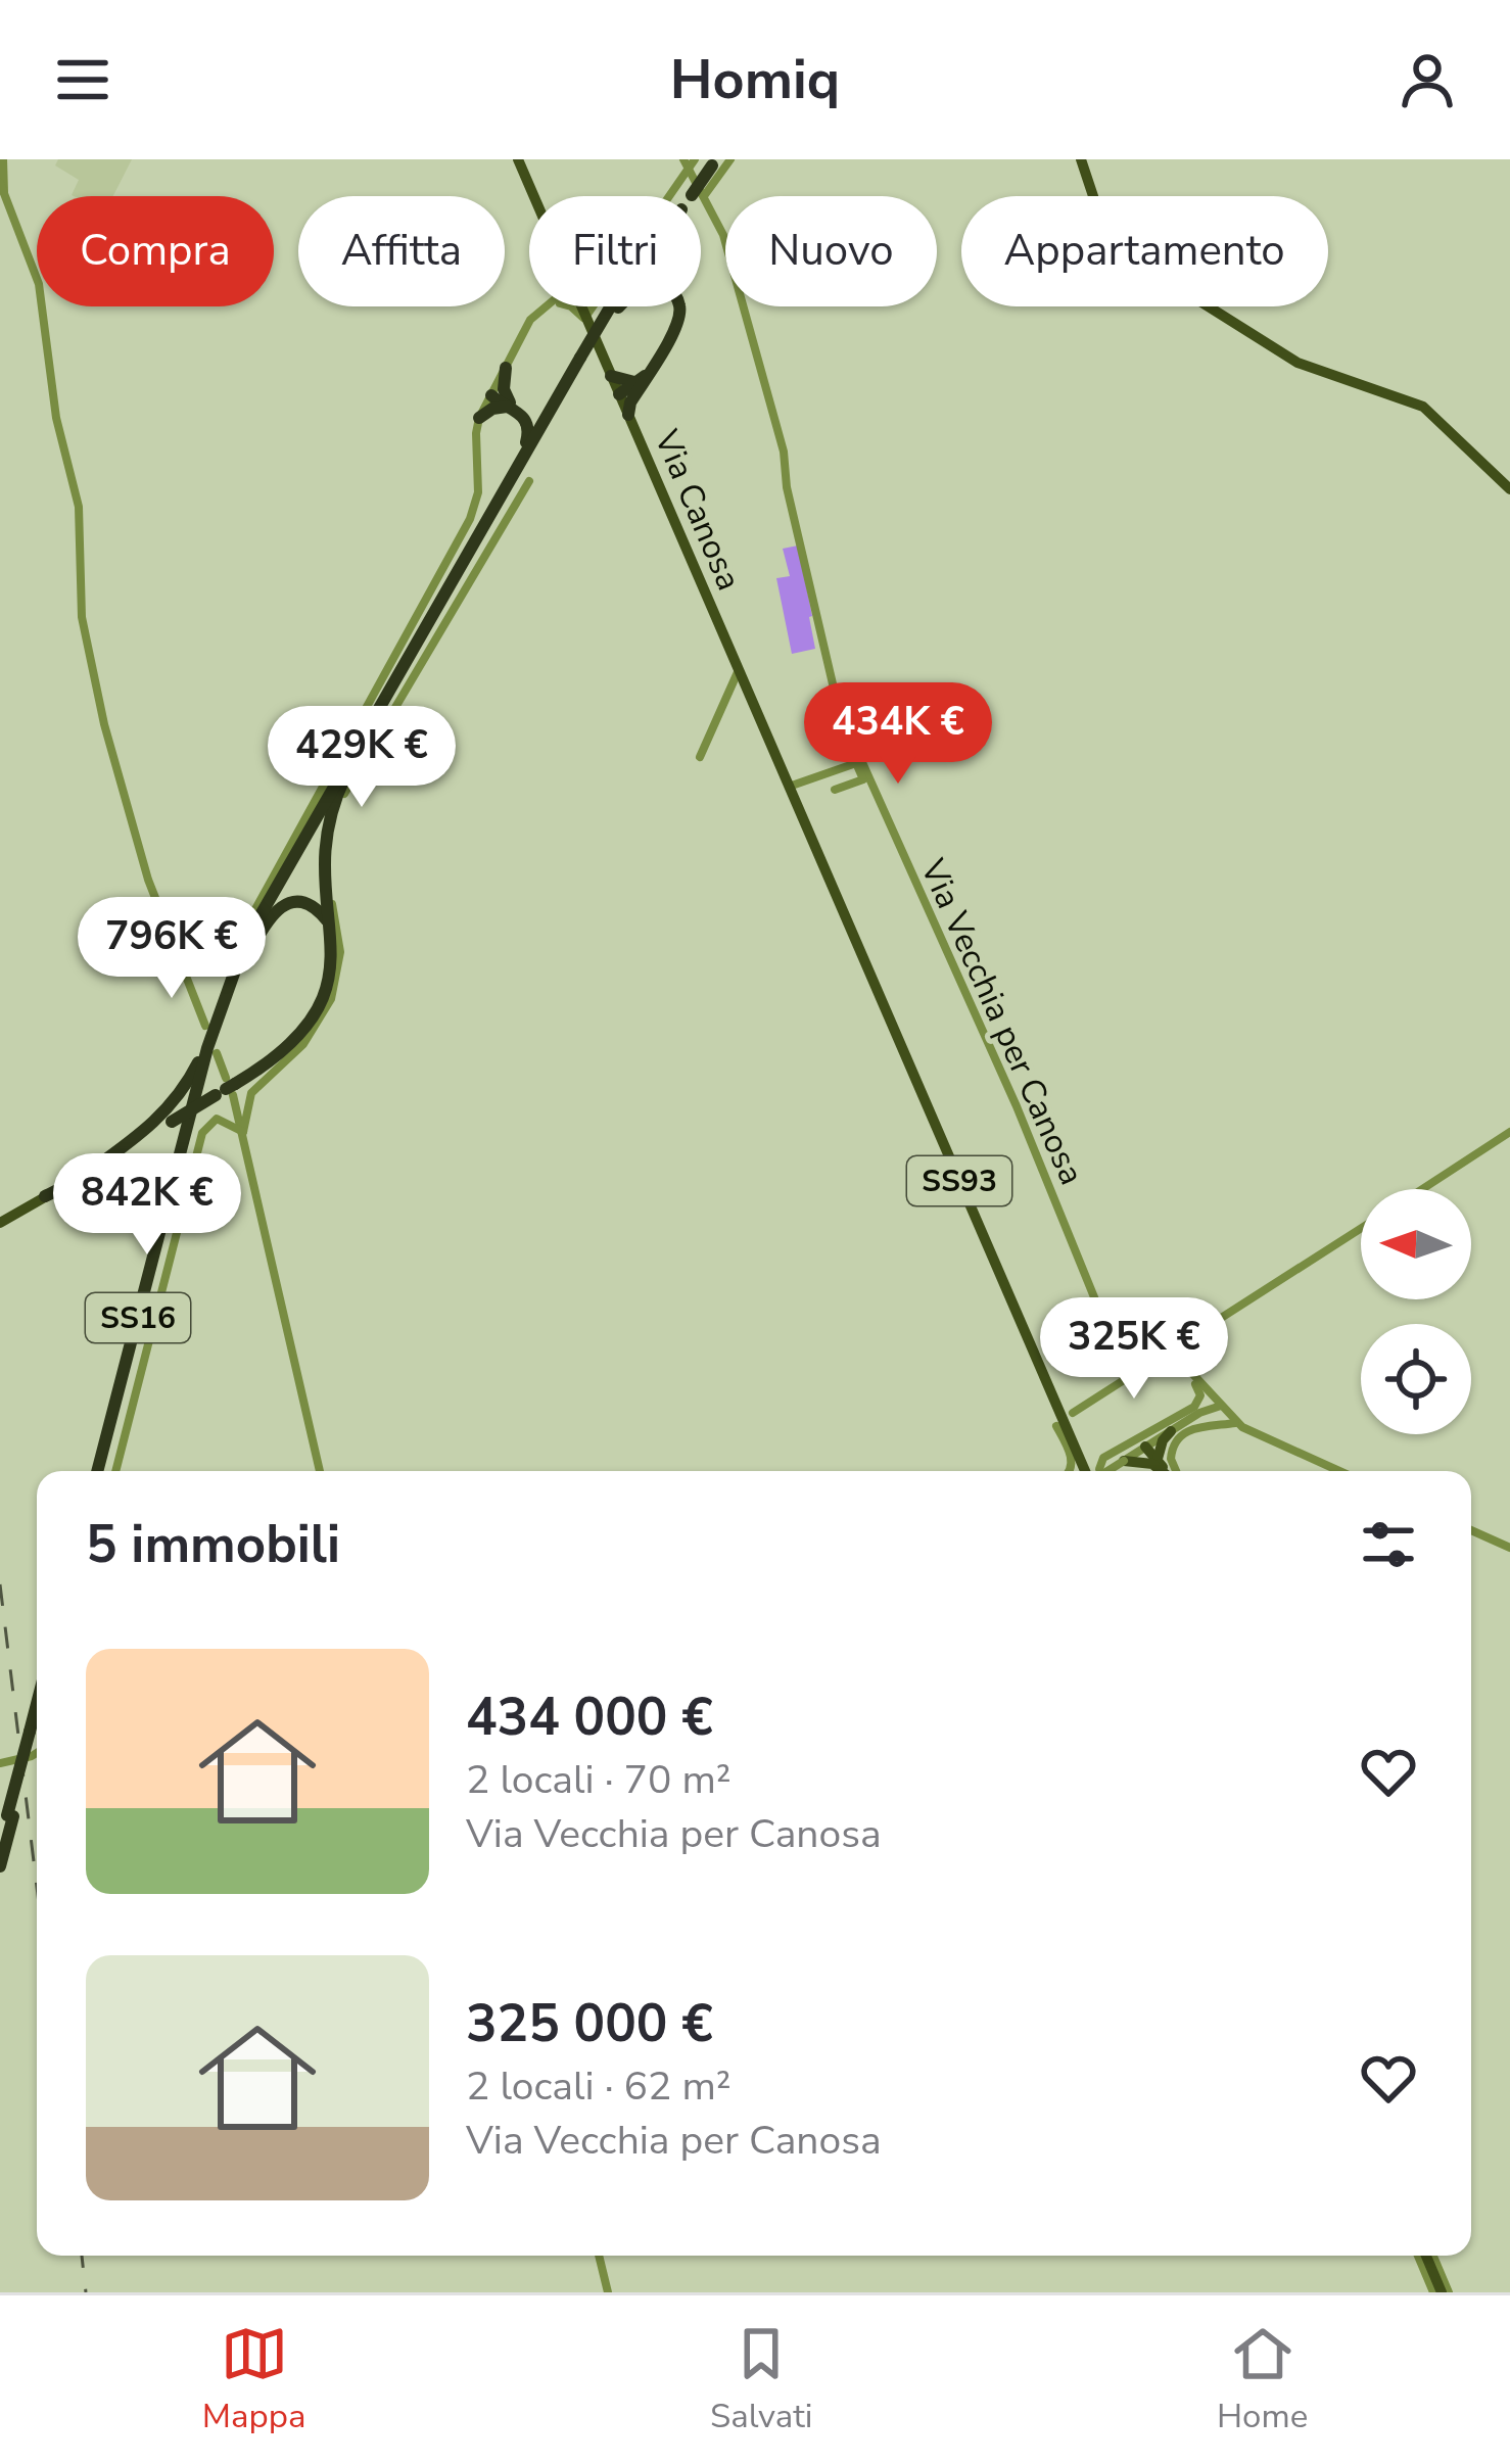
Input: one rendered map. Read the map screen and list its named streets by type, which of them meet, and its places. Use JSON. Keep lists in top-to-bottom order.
{
  "streets": {
    "highway": ["SS16"],
    "main road": ["Via Canosa", "SS93"],
    "street": ["Via Vecchia per Canosa"]
  },
  "crossings": [
    ["Via Canosa", "SS16"],
    ["Via Vecchia per Canosa", "SS16"]
  ],
  "north": "left",
  "page": {
    "header": "Homiq",
    "chip": [
      "Compra",
      "Affitta",
      "Filtri",
      "Nuovo",
      "Appartamento"
    ],
    "price": [
      "434K €",
      "429K €",
      "796K €",
      "842K €",
      "325K €"
    ],
    "heading": "5 immobili",
    "list": [
      {
        "name": "434 000 €",
        "note": "2 locali · 70 m² · Via Vecchia per Canosa"
      },
      {
        "name": "325 000 €",
        "note": "2 locali · 62 m² · Via Vecchia per Canosa"
      }
    ],
    "tabs": ["Mappa", "Salvati", "Home"]
  }
}
